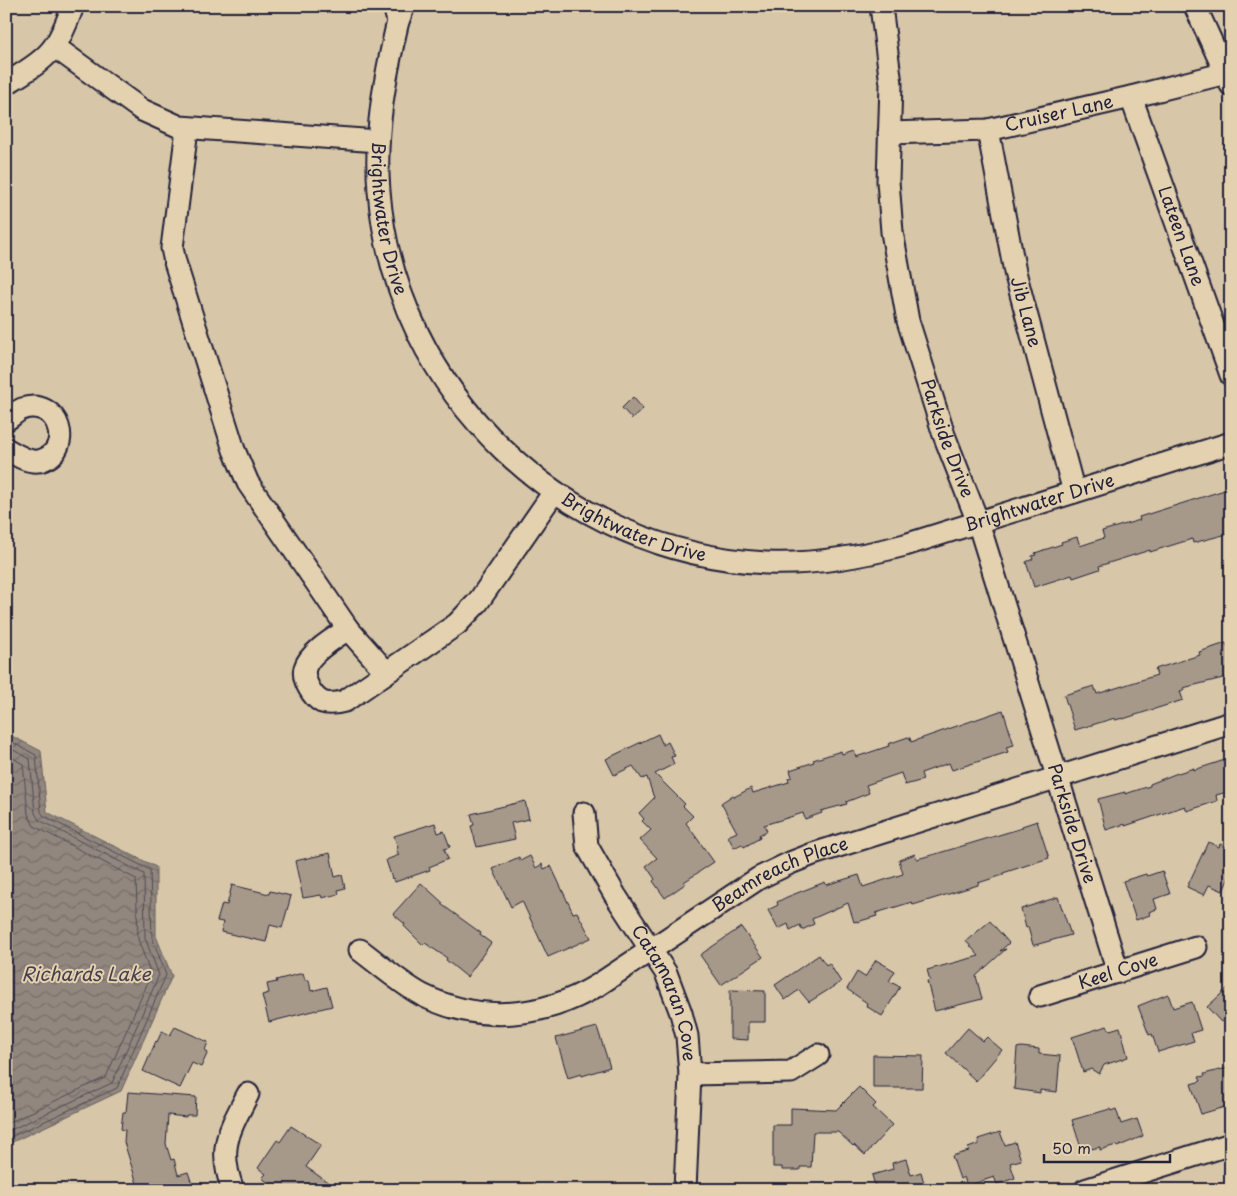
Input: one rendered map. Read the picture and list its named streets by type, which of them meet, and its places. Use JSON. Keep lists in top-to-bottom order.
{
  "streets": {
    "street": [
      "Cruiser Lane",
      "Brightwater Drive",
      "Lateen Lane",
      "Jib Lane",
      "Parkside Drive",
      "Beamreach Place",
      "Keel Cove",
      "Catamaran Cove"
    ]
  },
  "crossings": [
    ["Cruiser Lane", "Lateen Lane"],
    ["Cruiser Lane", "Jib Lane"],
    ["Cruiser Lane", "Parkside Drive"],
    ["Brightwater Drive", "Jib Lane"],
    ["Brightwater Drive", "Parkside Drive"],
    ["Parkside Drive", "Beamreach Place"],
    ["Parkside Drive", "Keel Cove"],
    ["Beamreach Place", "Catamaran Cove"]
  ],
  "water": ["Richards Lake"],
  "scale_bar": "50 m"
}
